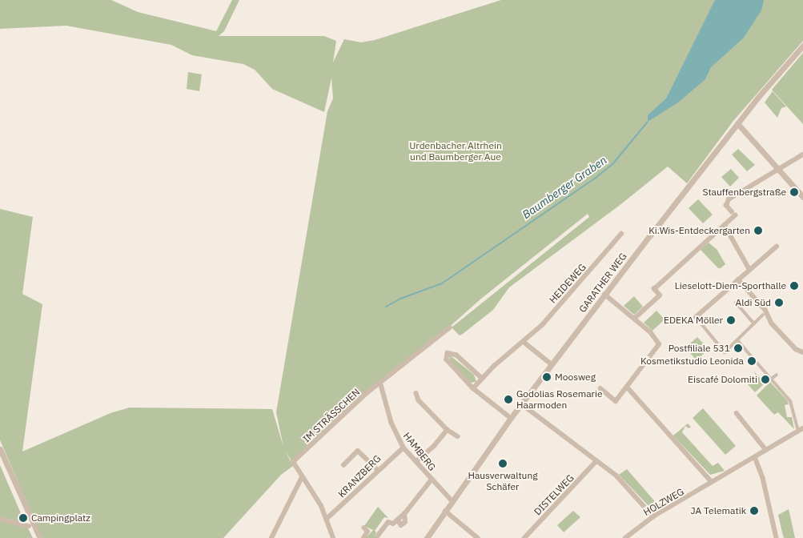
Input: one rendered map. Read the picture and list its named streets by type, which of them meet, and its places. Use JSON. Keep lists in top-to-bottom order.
{
  "streets": {
    "street": [
      "GARATHER WEG",
      "HEIDEWEG",
      "IM STRÄSSCHEN",
      "HAMBERG",
      "KRANZBERG",
      "DISTELWEG",
      "HOLZWEG"
    ]
  },
  "crossings": [
    ["GARATHER WEG", "HAMBERG"],
    ["IM STRÄSSCHEN", "HAMBERG"],
    ["IM STRÄSSCHEN", "KRANZBERG"],
    ["HAMBERG", "KRANZBERG"]
  ],
  "water": ["Baumberger Graben"],
  "parks": ["Urdenbacher Altrhein und Baumberger Aue"],
  "places": [
    "Stauffenbergstraße",
    "Ki.Wis-Entdeckergarten",
    "Lieselott-Diem-Sporthalle",
    "Aldi Süd",
    "EDEKA Möller",
    "Postfiliale 531",
    "Kosmetikstudio Leonida",
    "Moosweg",
    "Eiscafé Dolomiti",
    "Godolias Rosemarie Haarmoden",
    "Hausverwaltung Schäfer",
    "JA Telematik",
    "Campingplatz"
  ]
}
